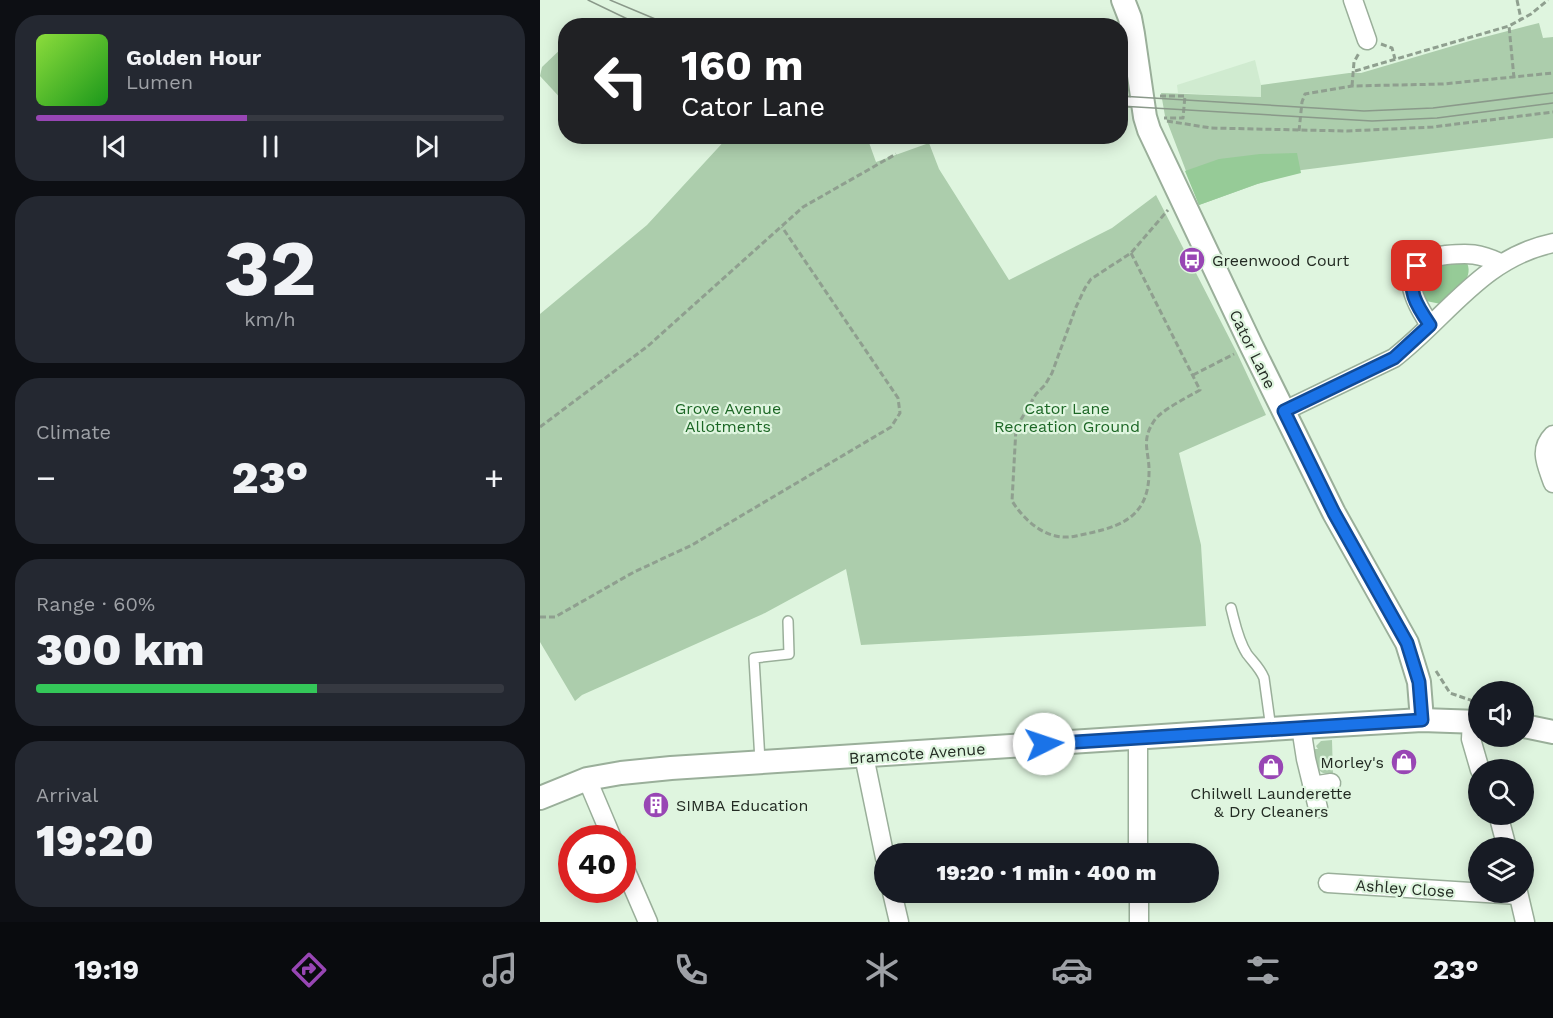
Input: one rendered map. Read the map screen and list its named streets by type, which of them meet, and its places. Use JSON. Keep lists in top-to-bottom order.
{
  "streets": {
    "street": ["Cator Lane", "Bramcote Avenue", "Ashley Close"]
  },
  "crossings": [
    ["Cator Lane", "Bramcote Avenue"]
  ],
  "parks": ["Grove Avenue Allotments", "Cator Lane Recreation Ground"],
  "places": {
    "bus stop": ["Greenwood Court"],
    "shop": ["Morley's", "Chilwell Launderette & Dry Cleaners"],
    "building": ["SIMBA Education"]
  },
  "page": {
    "turn": ["160 m", "Cator Lane"],
    "song": ["Golden Hour", "Lumen"],
    "tile": [
      ["32", "km/h"],
      "Climate",
      ["Range · 60%", "300 km"],
      ["Arrival", "19:20"]
    ],
    "heat": ["−", "23°", "+"],
    "limit": "40",
    "trip": "19:20 · 1 min · 400 m",
    "tabs": ["19:19", "23°"]
  }
}
